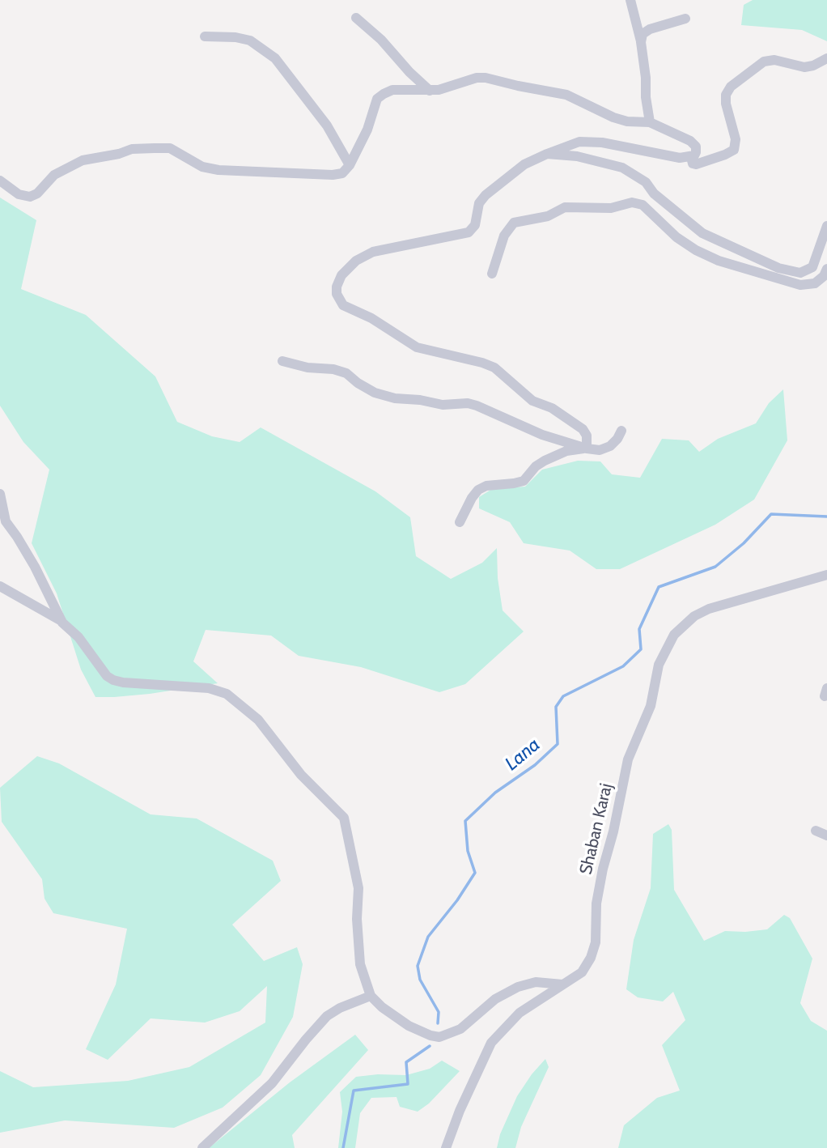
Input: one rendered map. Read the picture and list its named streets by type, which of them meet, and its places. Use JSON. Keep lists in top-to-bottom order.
{
  "streets": {
    "street": ["Shaban Karaj"]
  },
  "water": ["Lana"]
}
